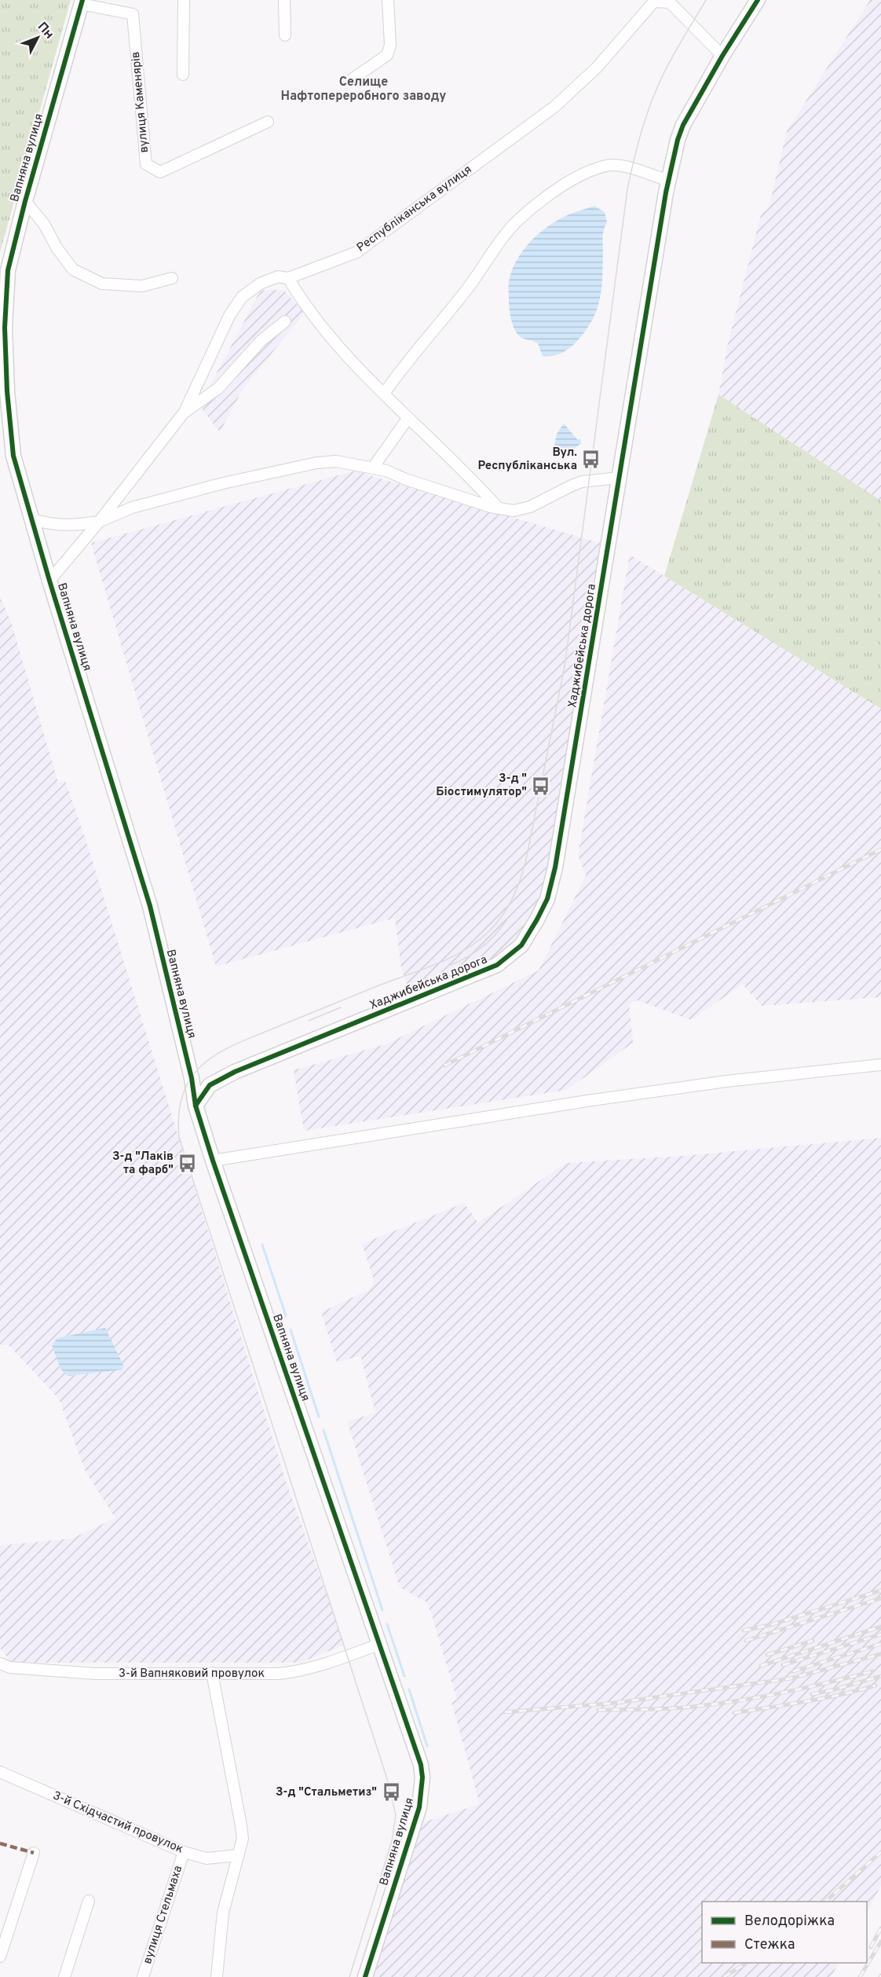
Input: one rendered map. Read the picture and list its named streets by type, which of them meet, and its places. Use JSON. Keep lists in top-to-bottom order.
{
  "streets": {
    "street": [
      "вулиця Каменярів",
      "Вапняна вулиця",
      "Республіканська вулиця",
      "Хаджибейська дорога",
      "3-й Вапняковий провулок",
      "3-й Східчастий провулок",
      "вулиця Стельмаха"
    ]
  },
  "crossings": [
    ["вулиця Каменярів", "Вапняна вулиця"],
    ["Вапняна вулиця", "Республіканська вулиця"],
    ["Вапняна вулиця", "Хаджибейська дорога"],
    ["Вапняна вулиця", "3-й Вапняковий провулок"],
    ["Республіканська вулиця", "Хаджибейська дорога"],
    ["3-й Східчастий провулок", "вулиця Стельмаха"]
  ],
  "districts": ["Селище Нафтопереробного заводу"],
  "places": {
    "bus stop": [
      "Вул. Республіканська",
      "З-д \" Біостимулятор\"",
      "З-д \"Лаків та фарб\"",
      "З-д \"Стальметиз\""
    ]
  },
  "legend": ["Велодоріжка", "Стежка"],
  "north": "top right"
}
